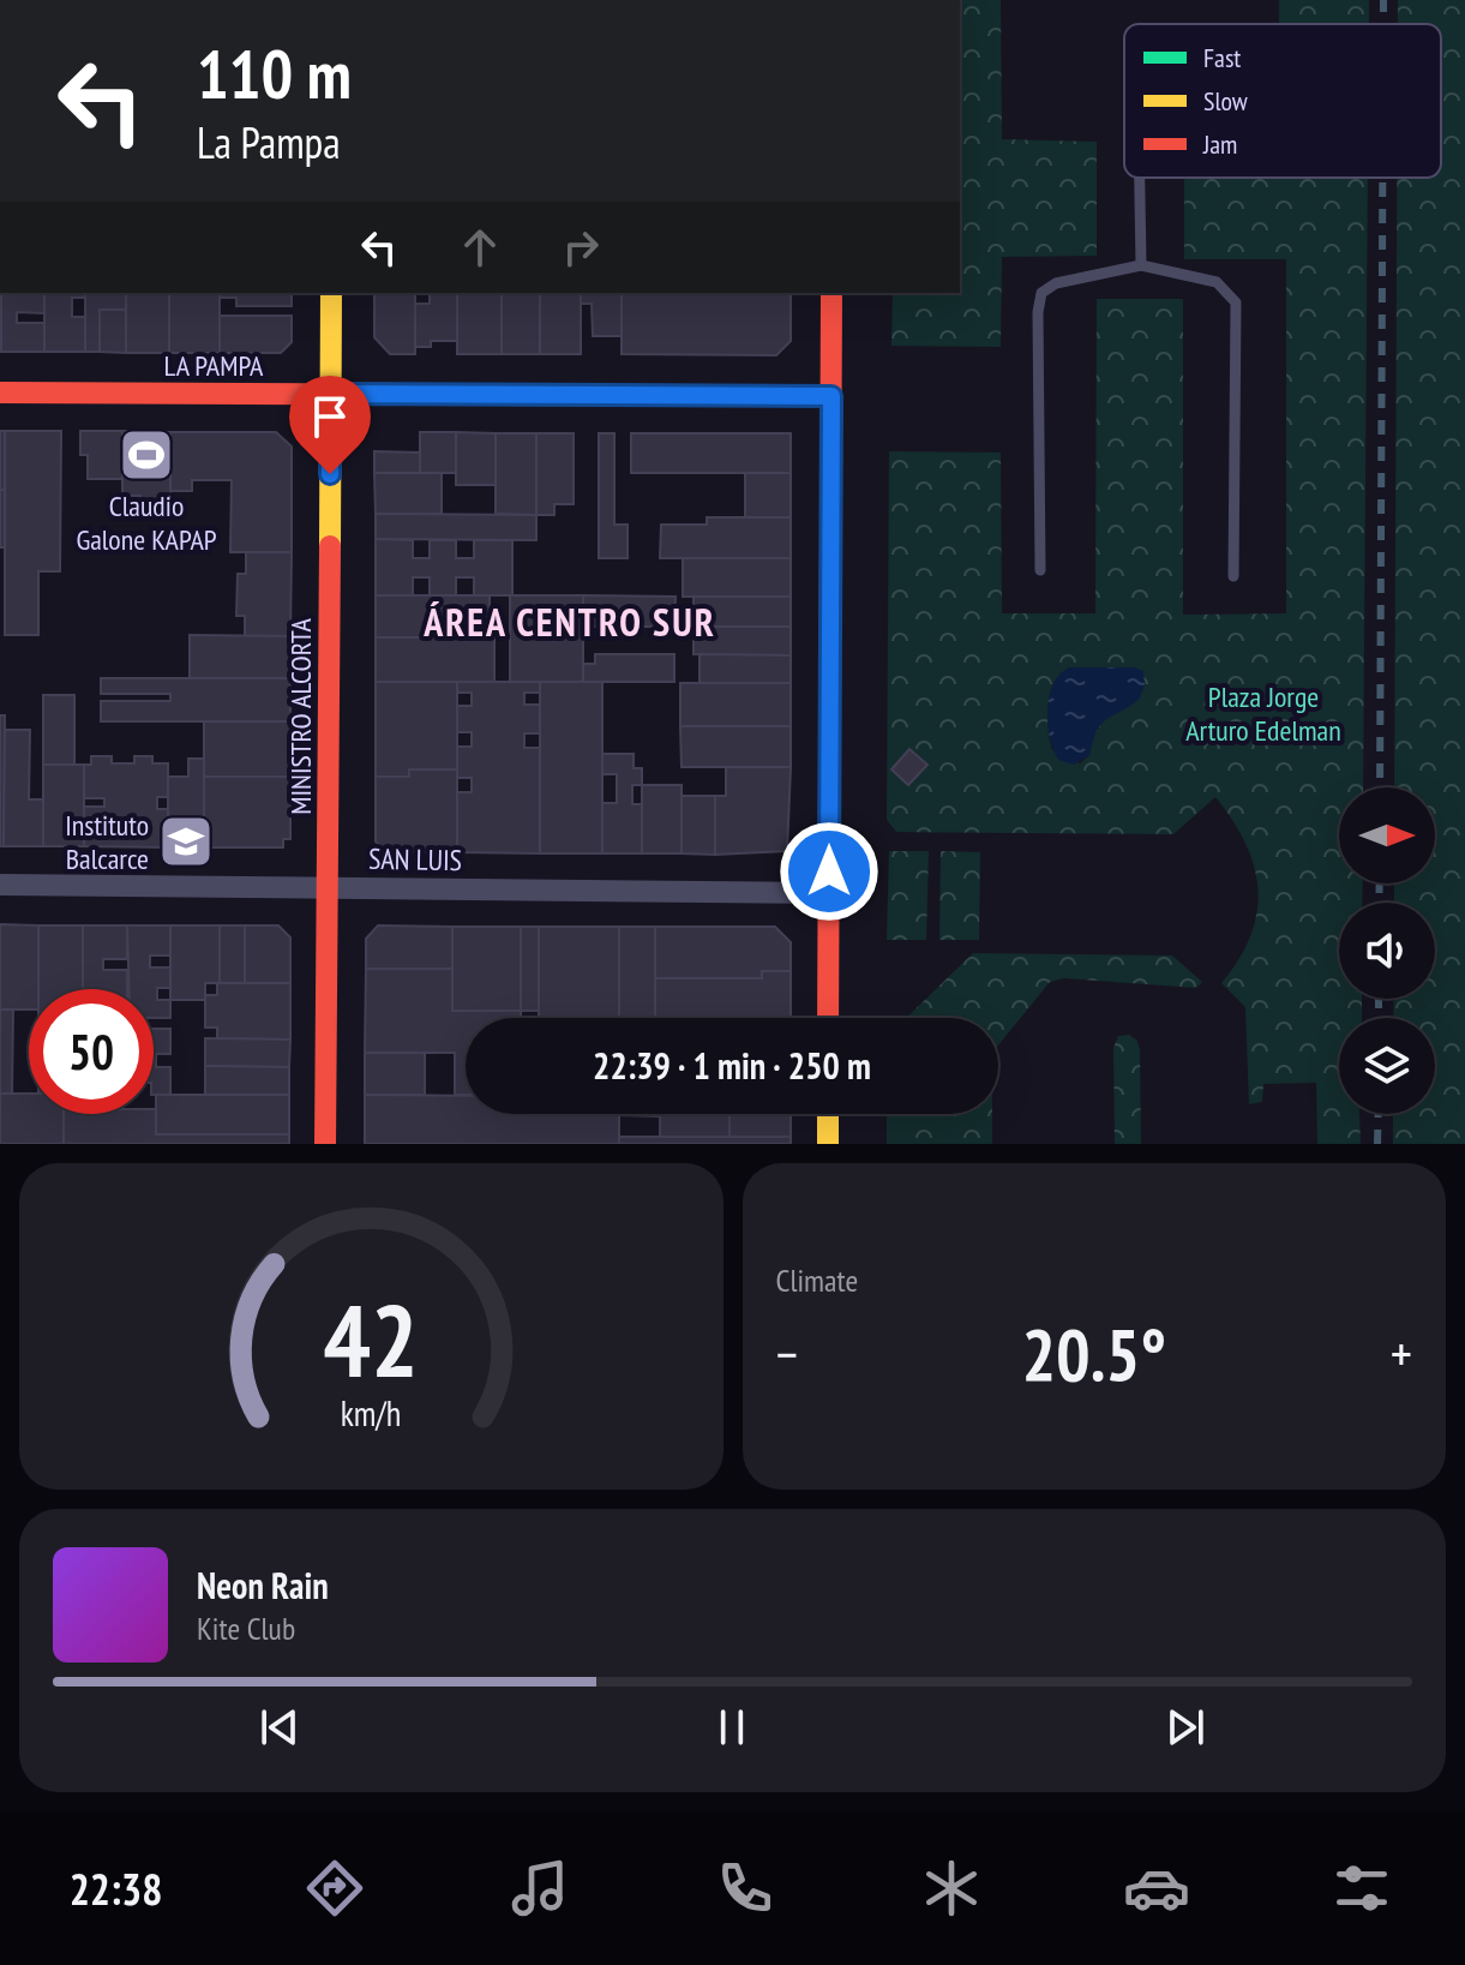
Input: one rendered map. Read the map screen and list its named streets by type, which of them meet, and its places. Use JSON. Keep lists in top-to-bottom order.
{
  "streets": {
    "street": ["LA PAMPA", "MINISTRO ALCORTA", "SAN LUIS"]
  },
  "crossings": [
    ["LA PAMPA", "MINISTRO ALCORTA"],
    ["MINISTRO ALCORTA", "SAN LUIS"]
  ],
  "districts": ["ÁREA CENTRO SUR"],
  "parks": ["Plaza Jorge Arturo Edelman"],
  "places": {
    "sports": ["Claudio Galone KAPAP"],
    "school or university": ["Instituto Balcarce"]
  },
  "legend": ["Fast", "Slow", "Jam"],
  "north": "right",
  "page": {
    "turn": ["110 m", "La Pampa"],
    "limit": "50",
    "trip": "22:39 · 1 min · 250 m",
    "tile": "Climate",
    "heat": ["−", "20.5°", "+"],
    "song": ["Neon Rain", "Kite Club"],
    "tabs": "22:38",
    "gauge": ["42", "km/h"]
  }
}
